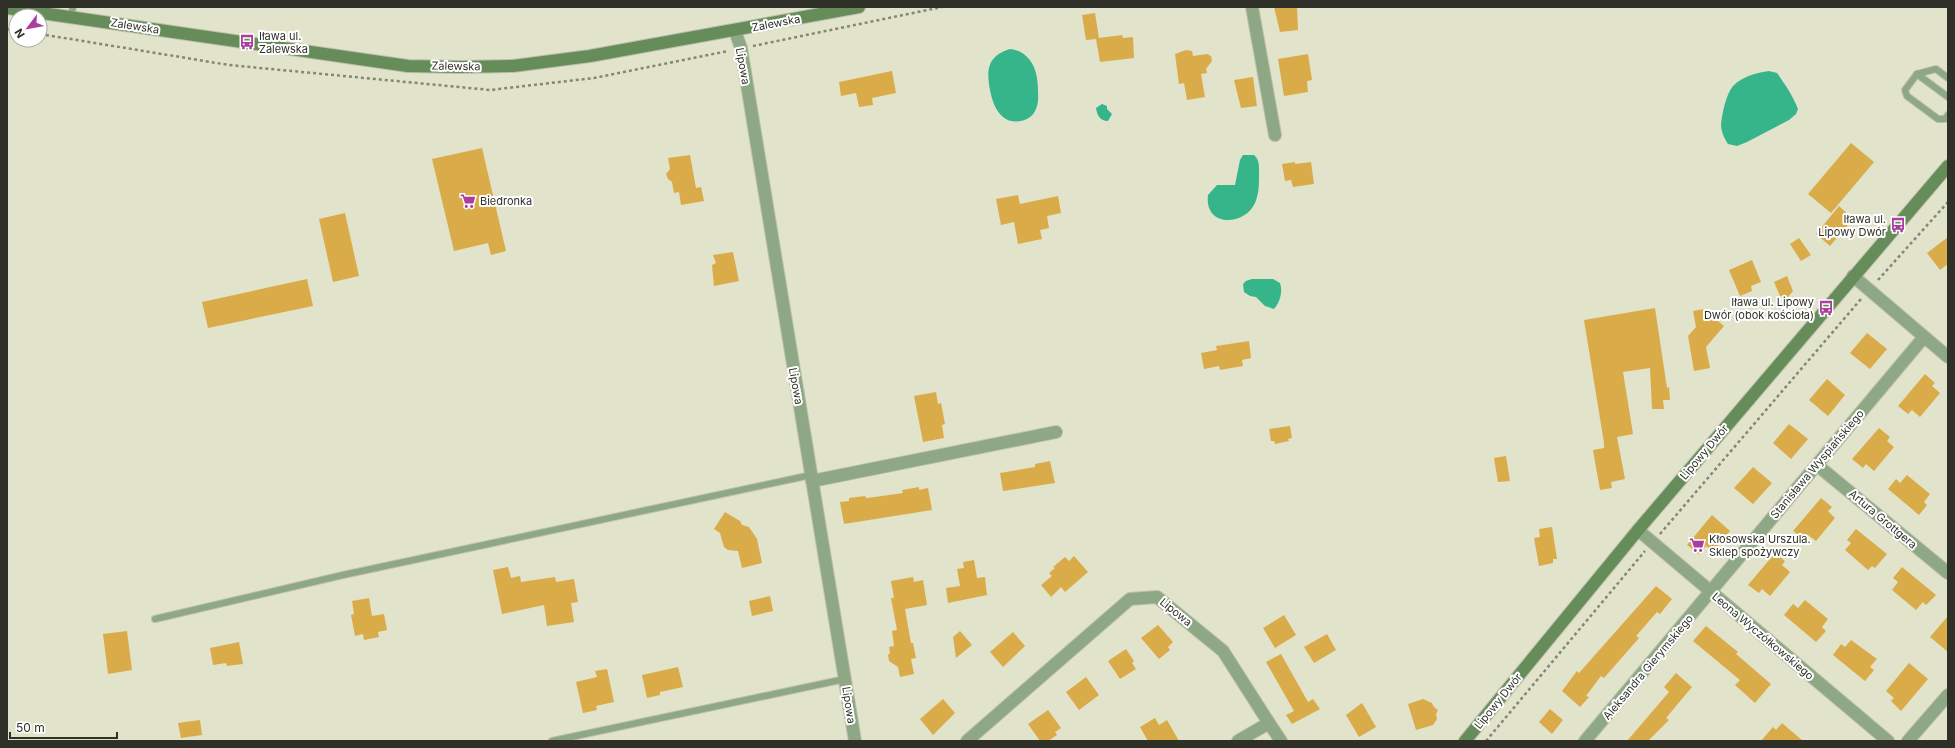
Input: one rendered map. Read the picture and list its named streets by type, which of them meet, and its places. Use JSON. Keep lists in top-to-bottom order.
{
  "streets": {
    "street": [
      "Zalewska",
      "Lipowa",
      "Lipowy Dwór",
      "Stanisława Wyspiańskiego",
      "Artura Grottgera",
      "Leona Wyczółkowskiego",
      "Aleksandra Gierymskiego"
    ]
  },
  "crossings": [
    ["Zalewska", "Lipowa"],
    ["Lipowy Dwór", "Leona Wyczółkowskiego"],
    ["Stanisława Wyspiańskiego", "Artura Grottgera"],
    ["Stanisława Wyspiańskiego", "Leona Wyczółkowskiego"],
    ["Stanisława Wyspiańskiego", "Aleksandra Gierymskiego"],
    ["Leona Wyczółkowskiego", "Aleksandra Gierymskiego"]
  ],
  "places": {
    "bus stop": ["Iława ul. Zalewska", "Iława ul. Lipowy Dwór", "Iława ul. Lipowy Dwór (obok kościoła)"],
    "supermarket": ["Biedronka", "Kłosowska Urszula. Sklep spożywczy"]
  },
  "scale_bar": "50 m",
  "north": "bottom left"
}
